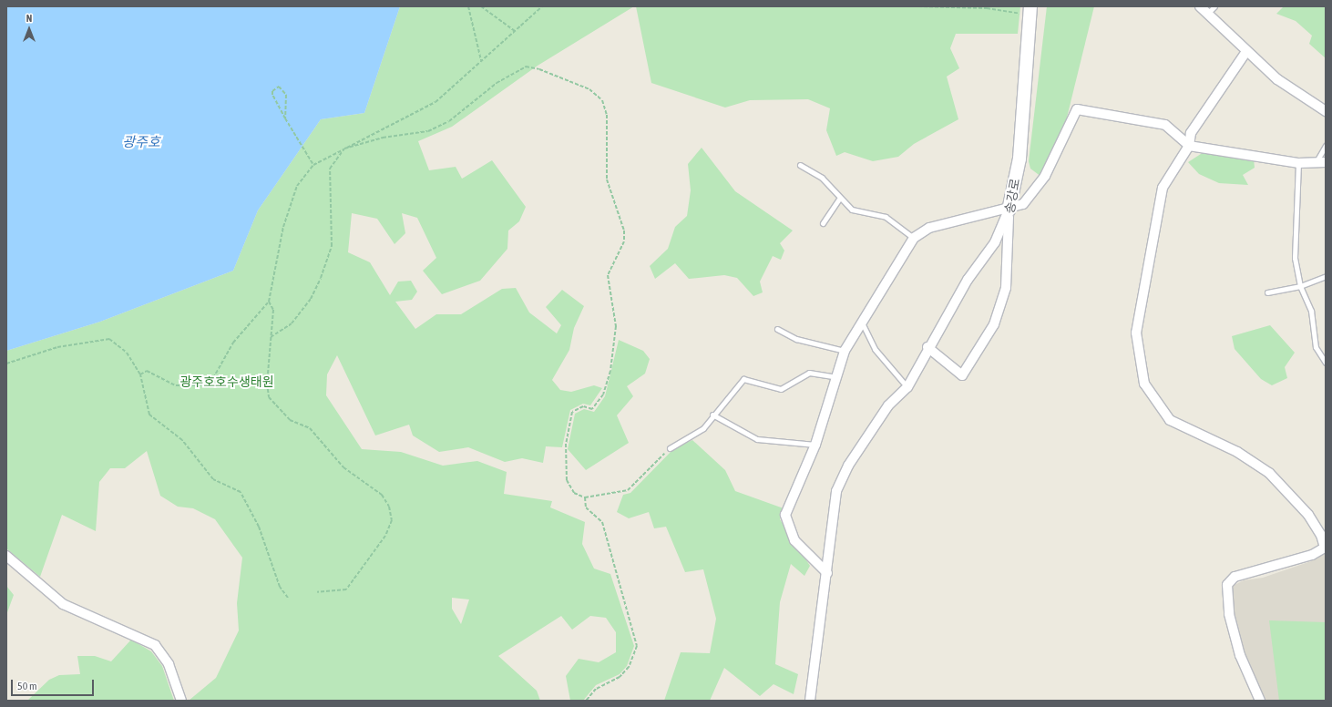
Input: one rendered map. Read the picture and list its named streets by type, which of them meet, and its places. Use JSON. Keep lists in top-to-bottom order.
{
  "streets": {
    "main road": ["송강로"]
  },
  "water": ["광주호"],
  "parks": ["광주호호수생태원"],
  "scale_bar": "50 m",
  "north": "top"
}
